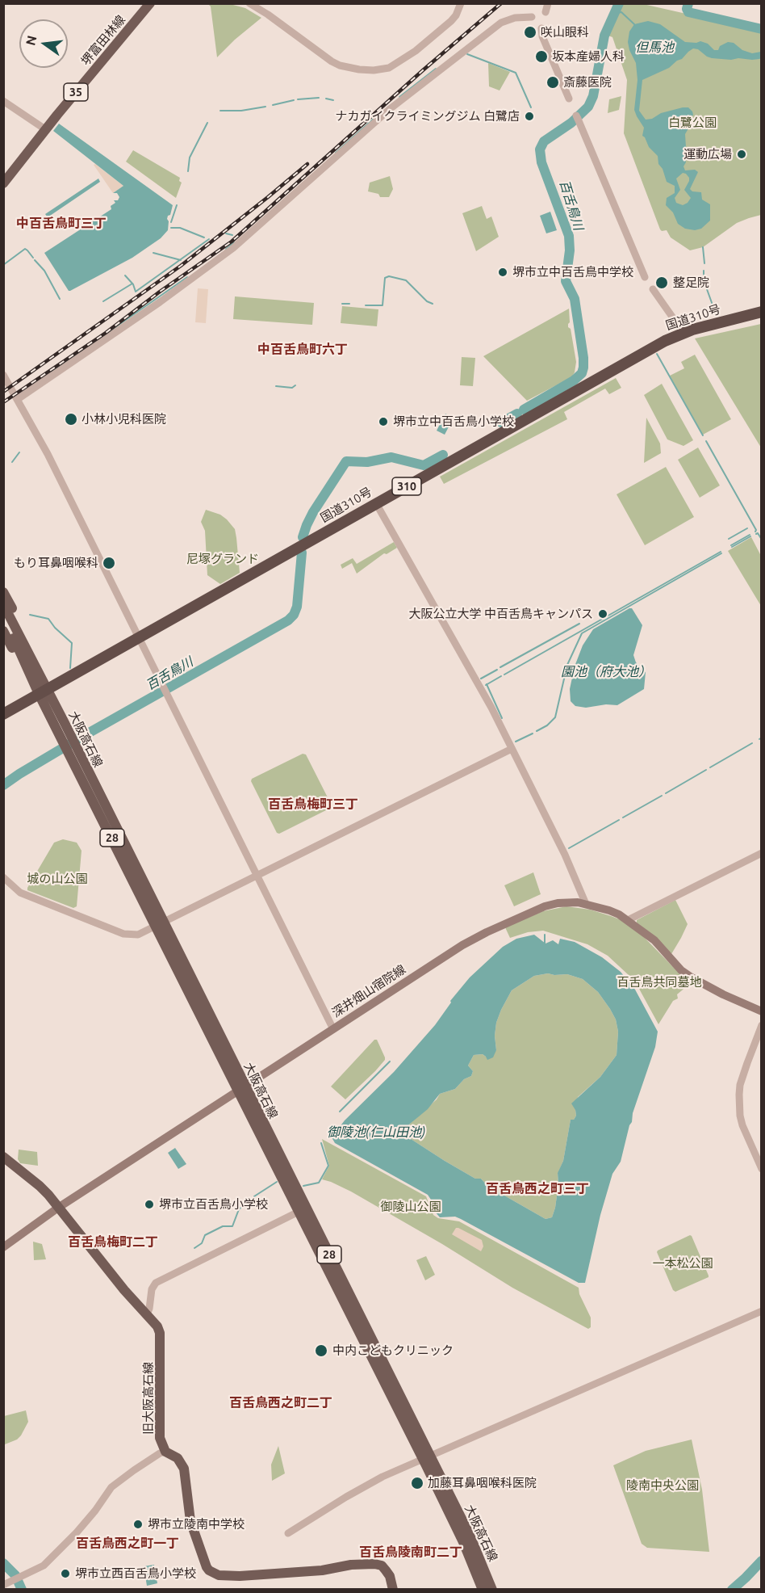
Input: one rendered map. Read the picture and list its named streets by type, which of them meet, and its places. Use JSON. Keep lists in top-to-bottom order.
{
  "streets": {
    "highway": ["国道310号", "310"],
    "main road": [
      "堺富田林線",
      "35",
      "大阪高石線",
      "28",
      "深井畑山宿院線",
      "旧大阪高石線"
    ]
  },
  "crossings": [
    ["国道310号", "大阪高石線"],
    ["大阪高石線", "深井畑山宿院線"],
    ["深井畑山宿院線", "旧大阪高石線"]
  ],
  "districts": [
    "中百舌鳥町三丁",
    "中百舌鳥町六丁",
    "百舌鳥梅町三丁",
    "百舌鳥西之町三丁",
    "百舌鳥梅町二丁",
    "百舌鳥西之町二丁",
    "百舌鳥西之町一丁",
    "百舌鳥陵南町二丁"
  ],
  "water": [
    "但馬池",
    "百舌鳥川",
    "園池（府大池）",
    "御陵池(仁山田池)"
  ],
  "parks": [
    "白鷺公園",
    "尼塚グランド",
    "城の山公園",
    "百舌鳥共同墓地",
    "御陵山公園",
    "一本松公園",
    "陵南中央公園"
  ],
  "places": [
    "咲山眼科",
    "坂本産婦人科",
    "斎藤医院",
    "ナカガイクライミングジム 白鷺店",
    "運動広場",
    "堺市立中百舌鳥中学校",
    "整足院",
    "小林小児科医院",
    "堺市立中百舌鳥小学校",
    "もり耳鼻咽喉科",
    "大阪公立大学 中百舌鳥キャンパス",
    "堺市立百舌鳥小学校",
    "中内こどもクリニック",
    "加藤耳鼻咽喉科医院",
    "堺市立陵南中学校",
    "堺市立西百舌鳥小学校"
  ],
  "north": "left"
}
